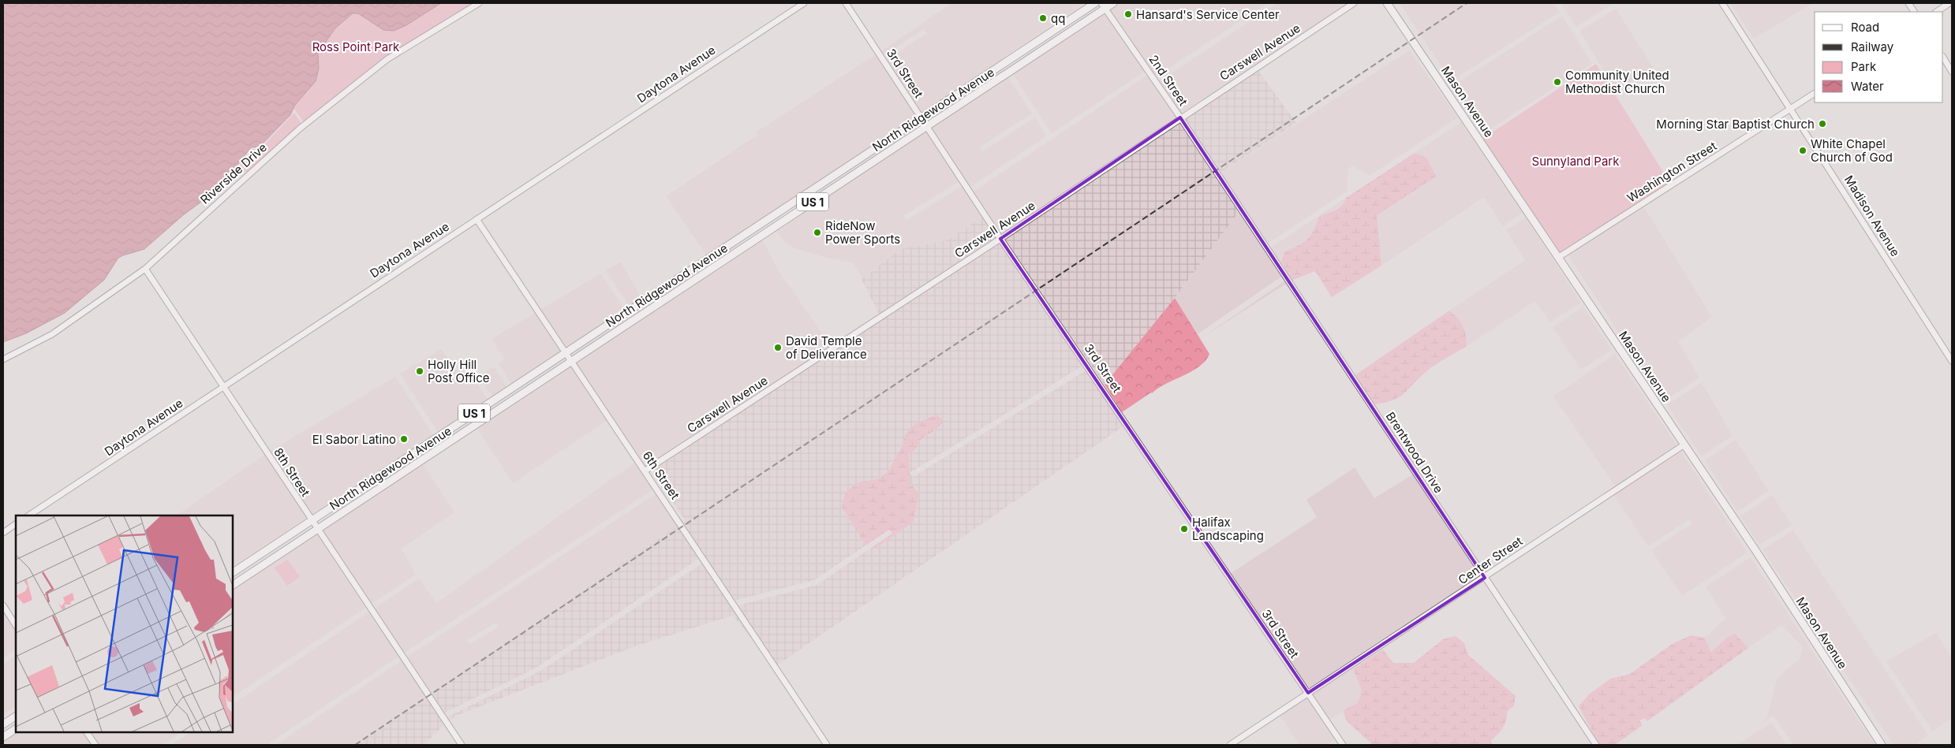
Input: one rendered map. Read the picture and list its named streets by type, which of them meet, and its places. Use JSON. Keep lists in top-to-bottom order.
{
  "streets": {
    "main road": ["Mason Avenue", "North Ridgewood Avenue", "US 1"],
    "street": [
      "Carswell Avenue",
      "3rd Street",
      "Daytona Avenue",
      "2nd Street",
      "Washington Street",
      "Riverside Drive",
      "Madison Avenue",
      "Brentwood Drive",
      "8th Street",
      "6th Street",
      "Center Street"
    ]
  },
  "crossings": [
    ["Carswell Avenue", "3rd Street"],
    ["Carswell Avenue", "2nd Street"],
    ["Carswell Avenue", "6th Street"],
    ["3rd Street", "North Ridgewood Avenue"],
    ["3rd Street", "Center Street"],
    ["Daytona Avenue", "8th Street"],
    ["Daytona Avenue", "6th Street"],
    ["2nd Street", "North Ridgewood Avenue"],
    ["2nd Street", "Brentwood Drive"],
    ["Mason Avenue", "Washington Street"],
    ["Mason Avenue", "Center Street"],
    ["North Ridgewood Avenue", "8th Street"],
    ["North Ridgewood Avenue", "6th Street"],
    ["Washington Street", "Madison Avenue"],
    ["Riverside Drive", "8th Street"],
    ["Brentwood Drive", "Center Street"]
  ],
  "parks": ["Ross Point Park", "Sunnyland Park"],
  "places": [
    "Hansard's Service Center",
    "qq",
    "Community United Methodist Church",
    "Morning Star Baptist Church",
    "White Chapel Church of God",
    "RideNow Power Sports",
    "David Temple of Deliverance",
    "Holly Hill Post Office",
    "El Sabor Latino",
    "Halifax Landscaping"
  ],
  "legend": [
    "Road",
    "Railway",
    "Park",
    "Water"
  ]
}
